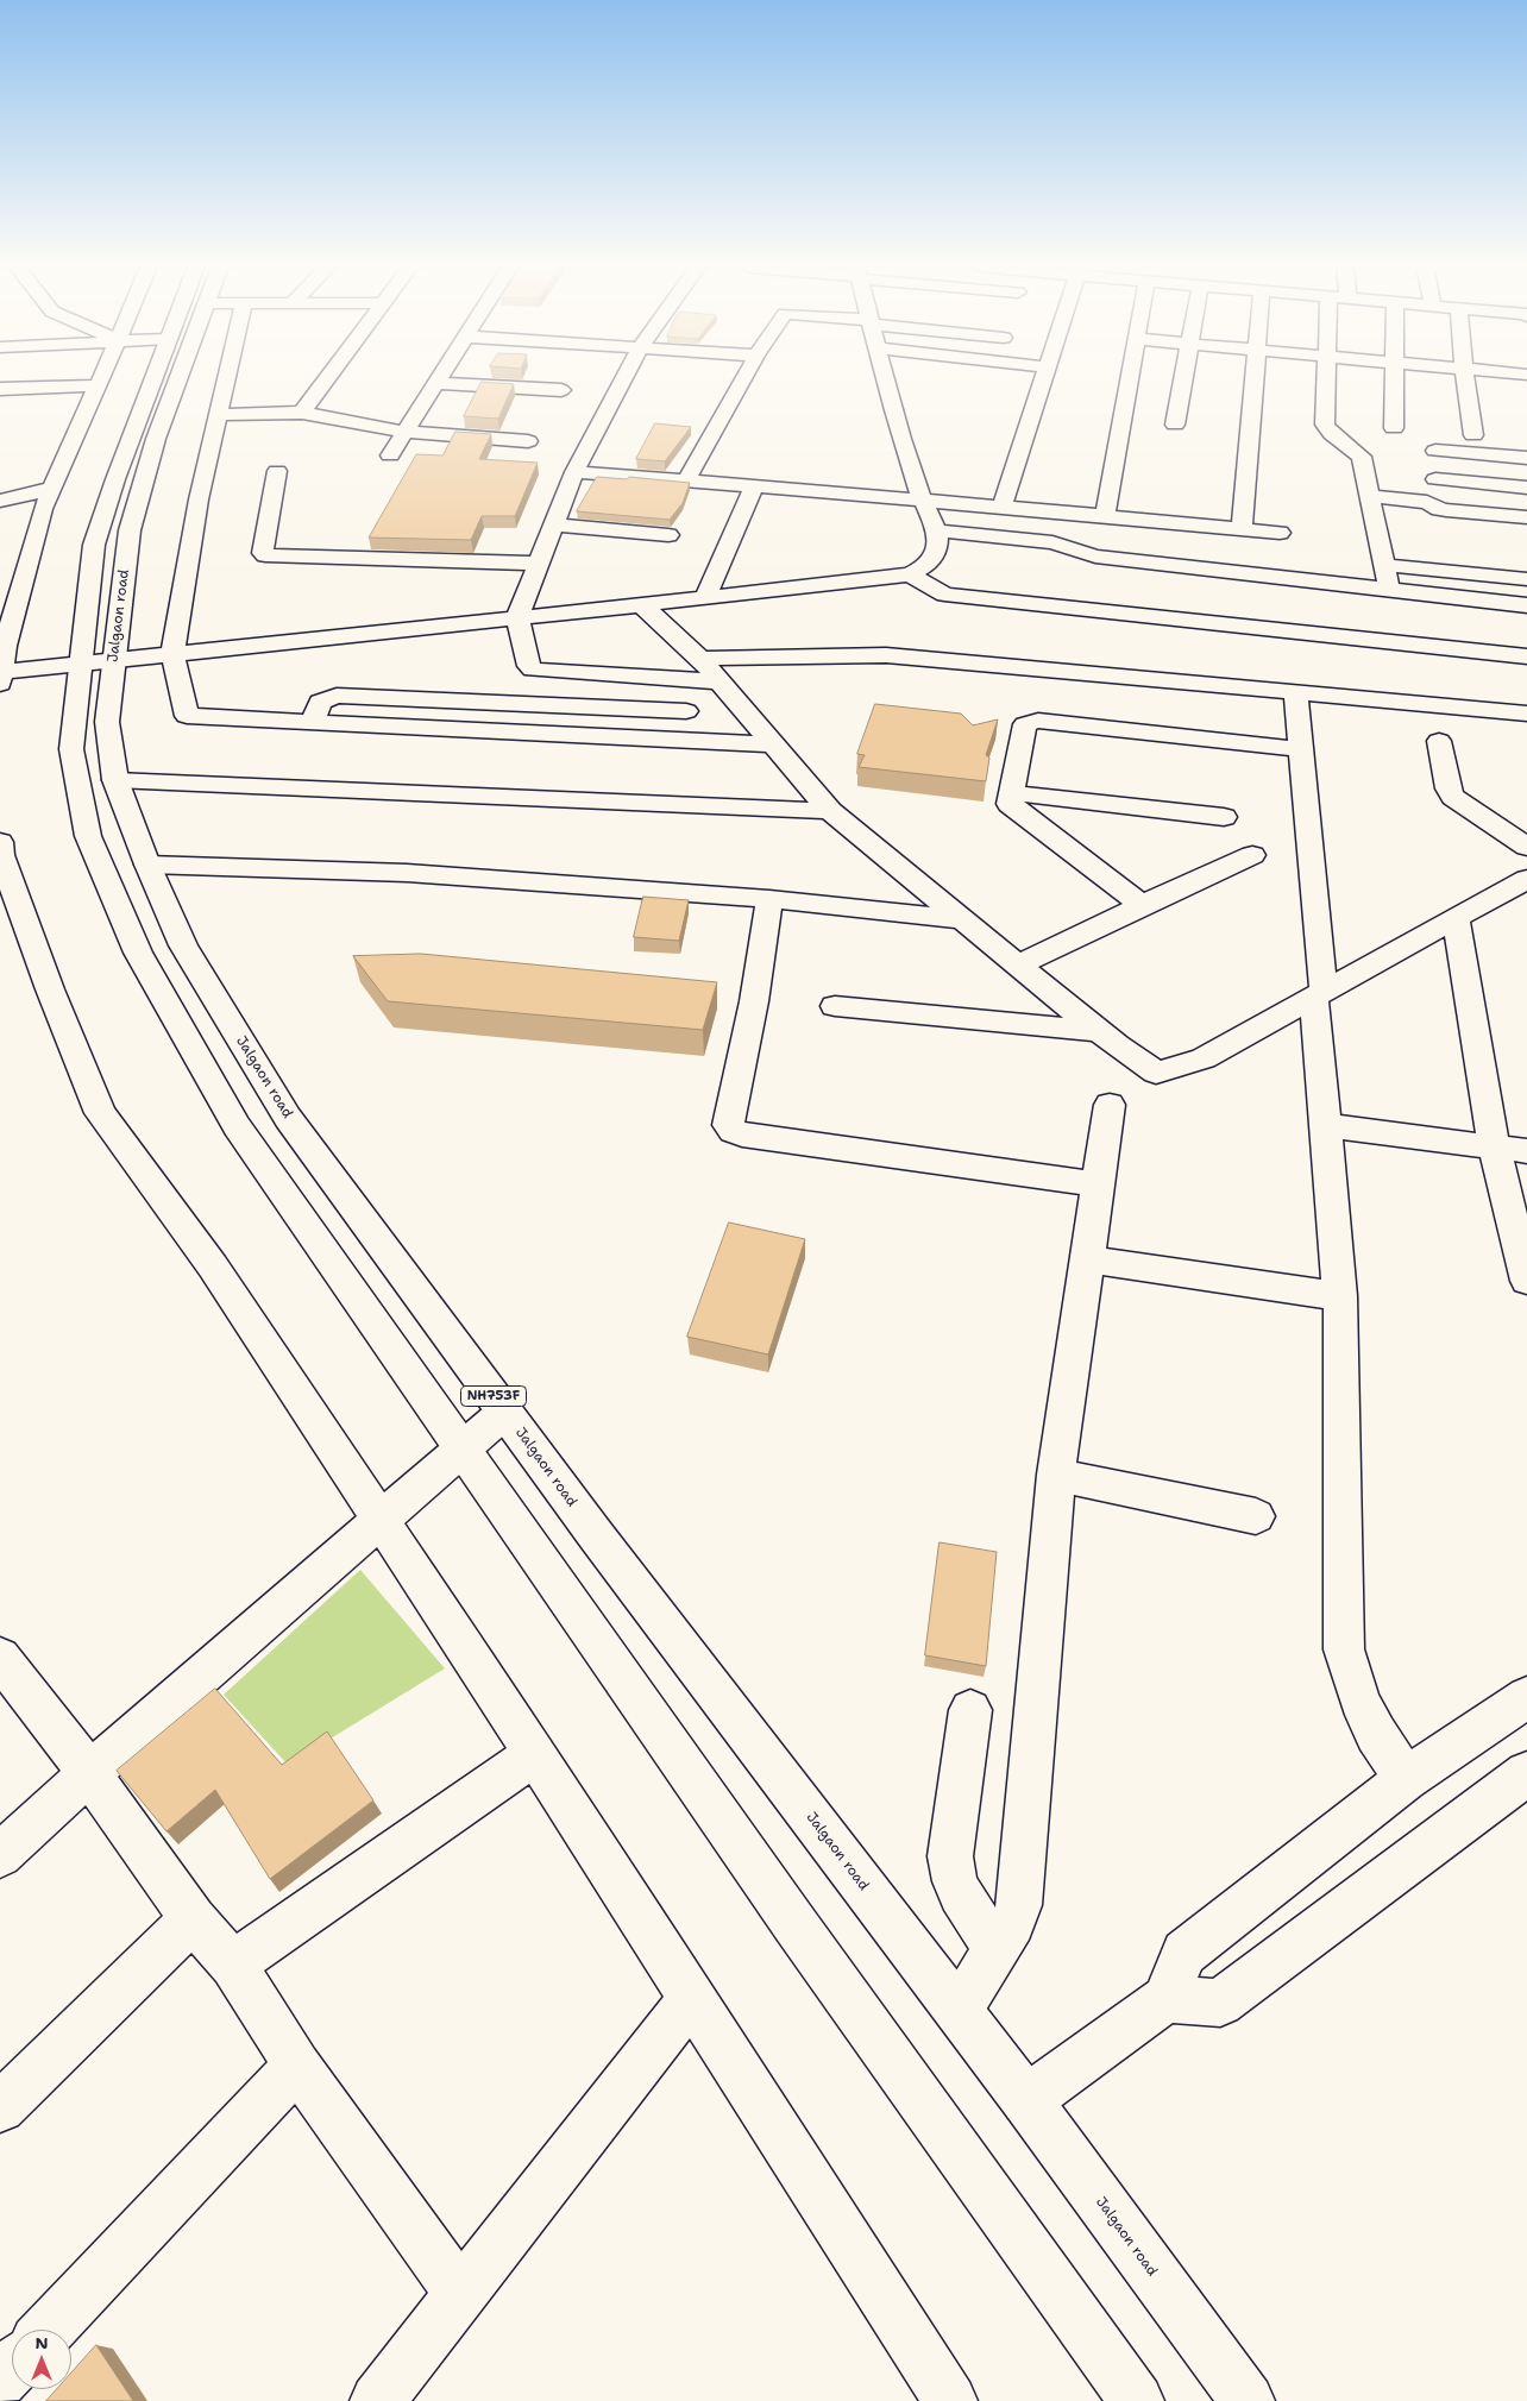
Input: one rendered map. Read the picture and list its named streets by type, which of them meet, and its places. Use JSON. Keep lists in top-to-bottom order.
{
  "streets": {
    "main road": ["Jalgaon road", "NH753F"]
  },
  "north": "top"
}
